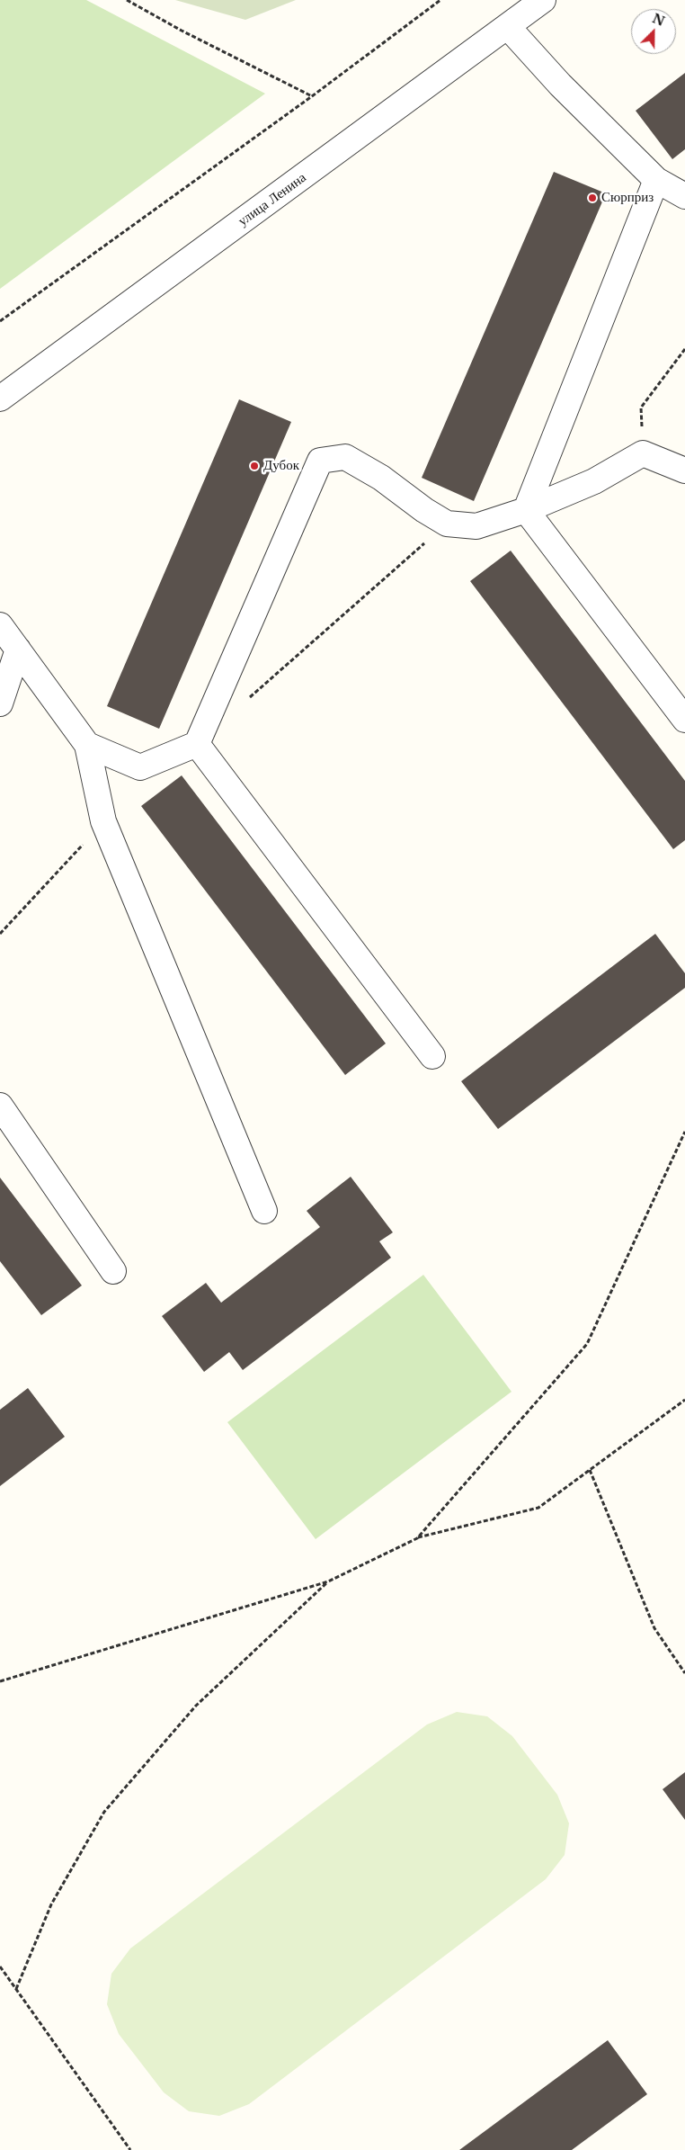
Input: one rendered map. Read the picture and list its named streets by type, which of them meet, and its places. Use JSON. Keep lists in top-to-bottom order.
{
  "streets": {
    "street": ["улица Ленина"]
  },
  "places": ["Сюрприз", "Дубок"],
  "north": "top right"
}
